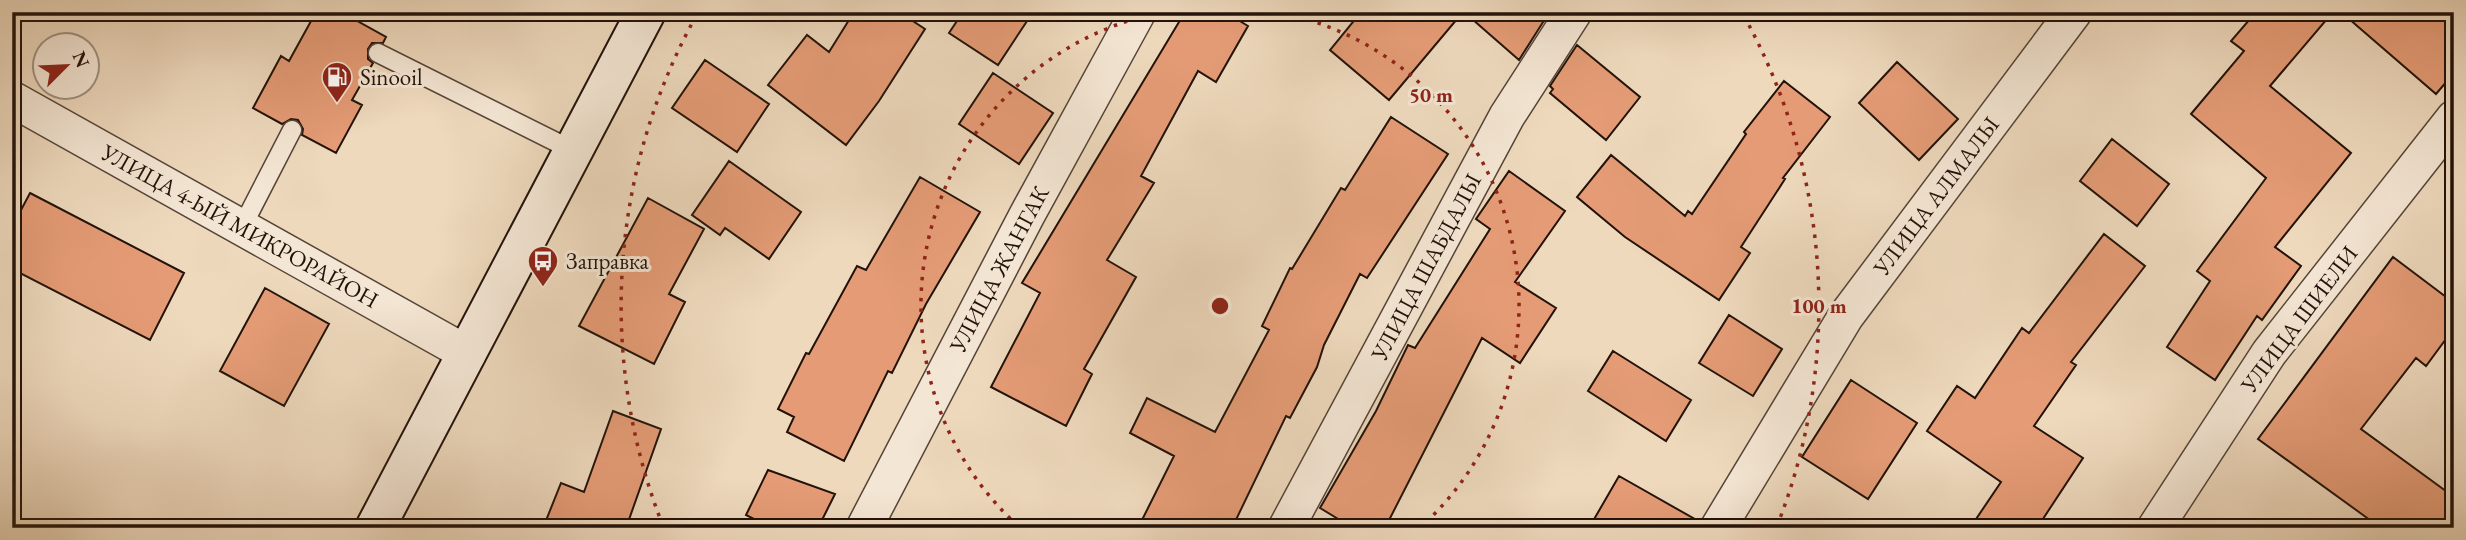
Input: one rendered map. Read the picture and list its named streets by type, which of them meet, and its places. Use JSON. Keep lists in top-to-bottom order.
{
  "streets": {
    "street": [
      "УЛИЦА АЛМАЛЫ",
      "УЛИЦА 4-ЫЙ МИКРОРАЙОН",
      "УЛИЦА ШАБДАЛЫ",
      "УЛИЦА ЖАНГАК",
      "УЛИЦА ШИЕЛИ"
    ]
  },
  "places": {
    "fuel station": ["Sinooil"],
    "bus stop": ["Заправка"]
  },
  "north": "top right",
  "rings": ["50 m", "100 m"]
}
